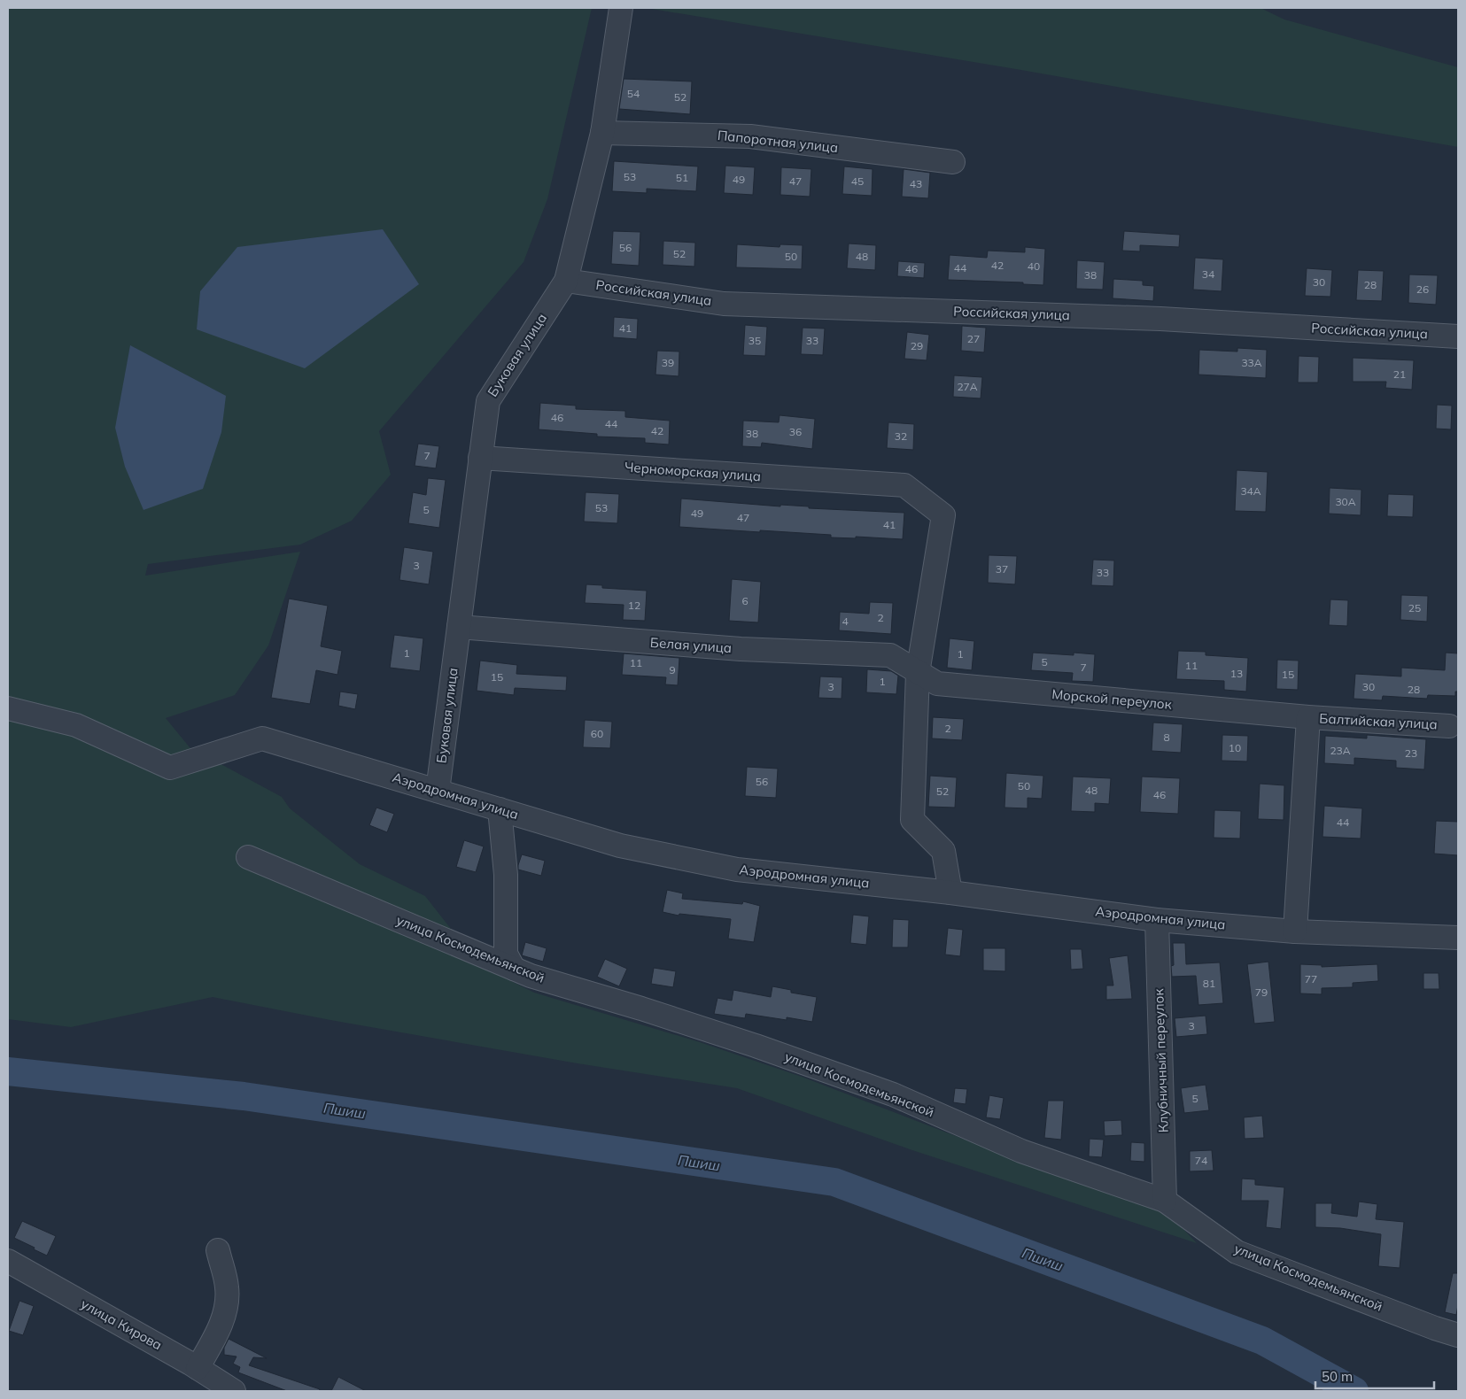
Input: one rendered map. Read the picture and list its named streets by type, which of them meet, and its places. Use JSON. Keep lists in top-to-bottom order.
{
  "streets": {
    "street": [
      "Папоротная улица",
      "Российская улица",
      "Буковая улица",
      "Черноморская улица",
      "Белая улица",
      "Морской переулок",
      "Балтийская улица",
      "Аэродромная улица",
      "улица Космодемьянской",
      "Клубничный переулок",
      "улица Кирова"
    ]
  },
  "crossings": [
    ["Папоротная улица", "Буковая улица"],
    ["Российская улица", "Буковая улица"],
    ["Буковая улица", "Черноморская улица"],
    ["Буковая улица", "Белая улица"],
    ["Буковая улица", "Аэродромная улица"],
    ["Черноморская улица", "Белая улица"],
    ["Черноморская улица", "Морской переулок"],
    ["Белая улица", "Морской переулок"],
    ["Морской переулок", "Балтийская улица"],
    ["Аэродромная улица", "Клубничный переулок"],
    ["улица Космодемьянской", "Клубничный переулок"]
  ],
  "water": ["Пшиш"],
  "house_numbers": [
    "54",
    "52",
    "53",
    "51",
    "49",
    "47",
    "45",
    "43",
    "56",
    "52",
    "50",
    "48",
    "42",
    "40",
    "44",
    "46",
    "34",
    "38",
    "30",
    "28",
    "26",
    "41",
    "27",
    "35",
    "33",
    "29",
    "39",
    "33А",
    "21",
    "27А",
    "46",
    "44",
    "42",
    "36",
    "38",
    "32",
    "7",
    "34А",
    "30А",
    "53",
    "5",
    "49",
    "47",
    "41",
    "3",
    "37",
    "33",
    "6",
    "12",
    "25",
    "2",
    "4",
    "1",
    "1",
    "5",
    "11",
    "11",
    "7",
    "9",
    "13",
    "15",
    "15",
    "1",
    "3",
    "30",
    "28",
    "2",
    "60",
    "8",
    "10",
    "23А",
    "23",
    "56",
    "50",
    "48",
    "52",
    "46",
    "44",
    "77",
    "81",
    "79",
    "3",
    "5",
    "74"
  ],
  "scale_bar": "50 m"
}
